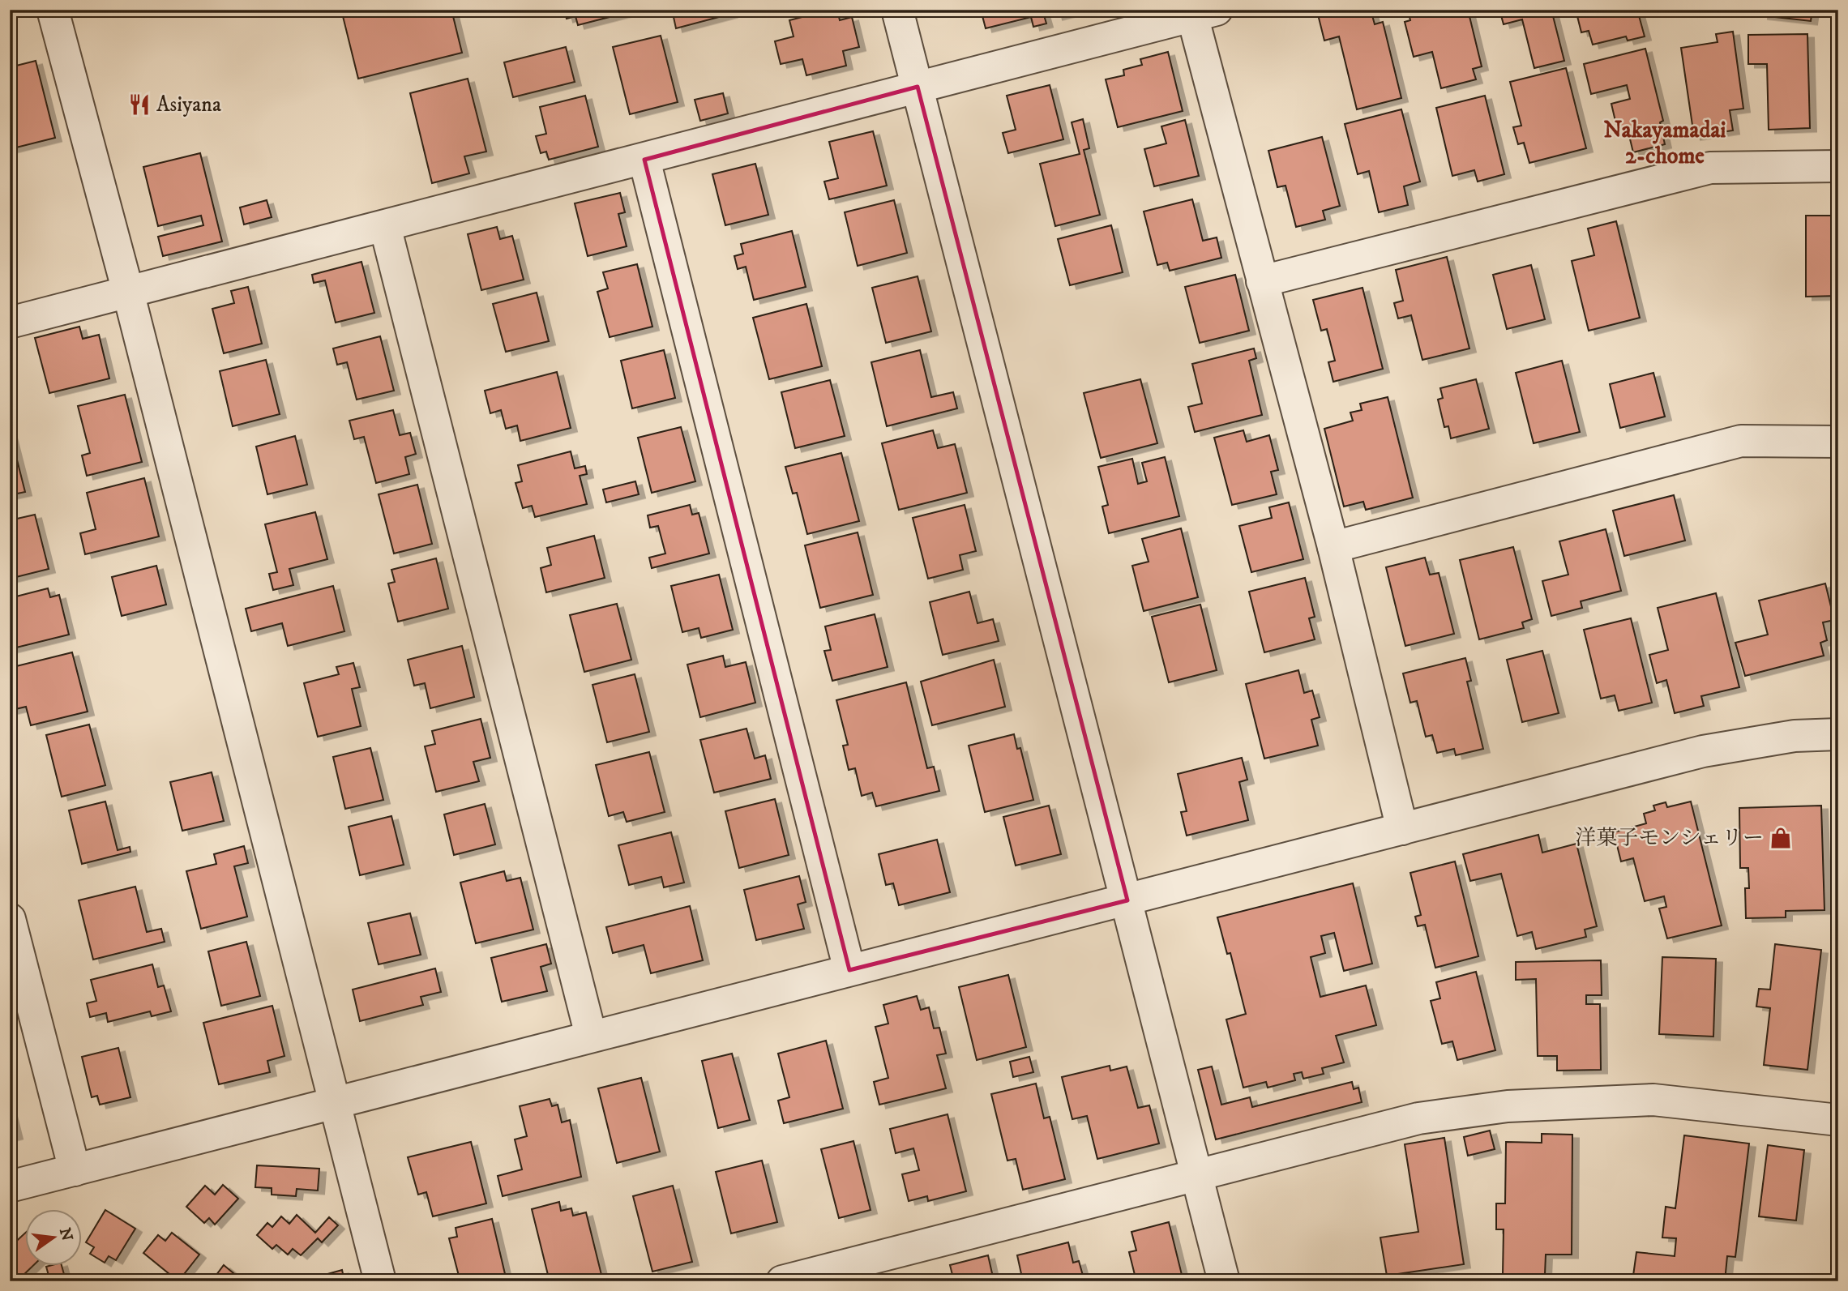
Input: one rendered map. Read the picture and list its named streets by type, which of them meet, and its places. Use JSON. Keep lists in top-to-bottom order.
{
  "districts": ["Nakayamadai 2-chome"],
  "places": {
    "restaurant": ["Asiyana"],
    "shop": ["洋菓子モンシェリー"]
  },
  "north": "right"
}
